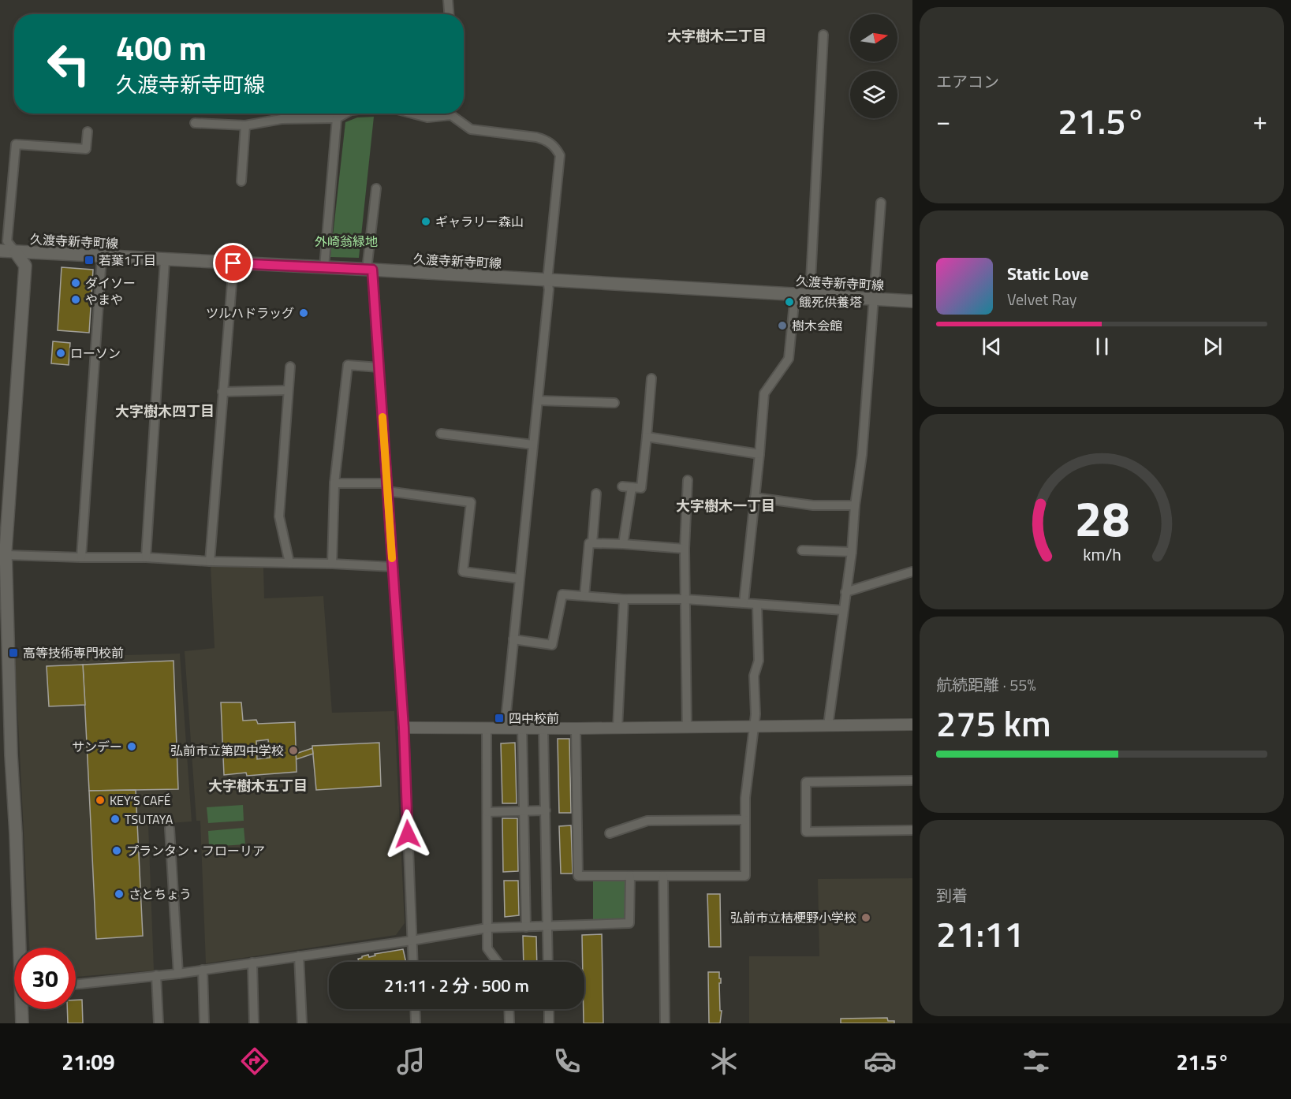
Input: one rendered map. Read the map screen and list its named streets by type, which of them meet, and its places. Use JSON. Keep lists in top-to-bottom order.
{
  "streets": {
    "main road": ["久渡寺新寺町線"]
  },
  "districts": [
    "大字樹木二丁目",
    "大字樹木四丁目",
    "大字樹木一丁目",
    "大字樹木五丁目"
  ],
  "parks": ["外崎翁緑地"],
  "places": {
    "other": [
      "ギャラリー森山",
      "ダイソー",
      "やまや",
      "餓死供養塔",
      "ツルハドラッグ",
      "樹木会館",
      "ローソン",
      "サンデー",
      "弘前市立第四中学校",
      "KEY’S CAFÉ",
      "TSUTAYA",
      "プランタン・フローリア",
      "さとちょう",
      "弘前市立桔梗野小学校"
    ],
    "transit": ["若葉1丁目", "高等技術専門校前", "四中校前"]
  },
  "north": "right",
  "page": {
    "tile": [
      "エアコン",
      ["航続距離 · 55%", "275 km"],
      ["到着", "21:11"]
    ],
    "turn": ["400 m", "久渡寺新寺町線"],
    "heat": ["−", "21.5°", "+"],
    "song": ["Static Love", "Velvet Ray"],
    "limit": "30",
    "trip": "21:11 · 2 分 · 500 m",
    "tabs": ["21:09", "21.5°"],
    "gauge": ["28", "km/h"]
  }
}
